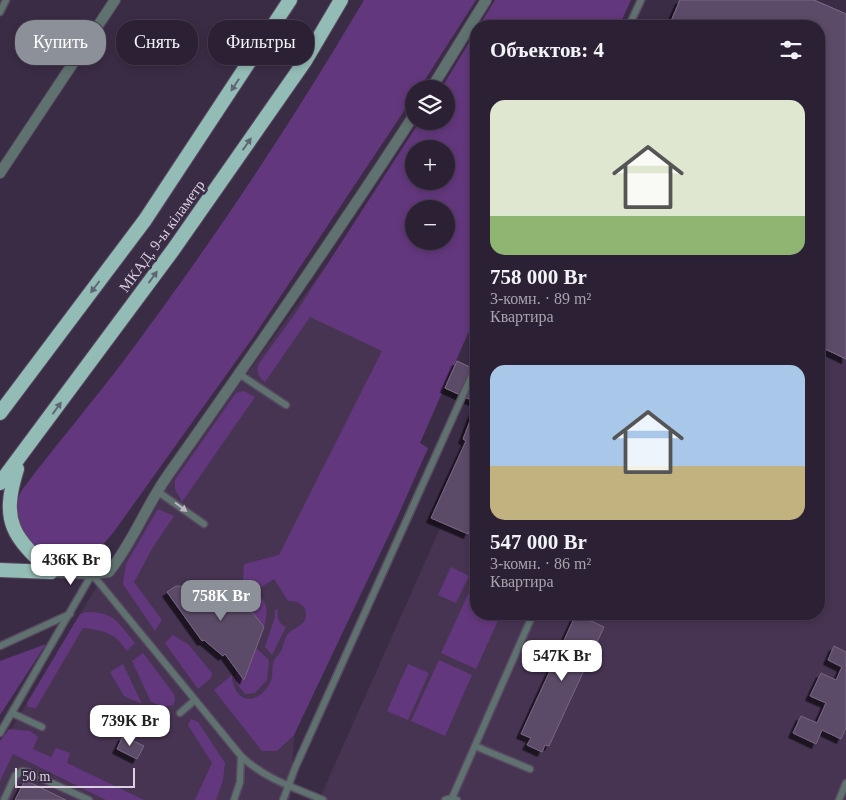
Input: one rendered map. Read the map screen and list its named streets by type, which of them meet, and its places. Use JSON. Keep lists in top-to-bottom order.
{
  "streets": {
    "highway": ["МКАД, 9-ы кіламетр"]
  },
  "scale_bar": "50 m",
  "page": {
    "chip": ["Купить", "Снять", "Фильтры"],
    "heading": "Объектов: 4",
    "map_buttons": ["+", "−"],
    "list": [
      {
        "name": "758 000 Br",
        "note": "3-комн. · 89 m² · Квартира"
      },
      {
        "name": "547 000 Br",
        "note": "3-комн. · 86 m² · Квартира"
      }
    ],
    "price": [
      "436K Br",
      "758K Br",
      "547K Br",
      "739K Br"
    ],
    "scale": "50 m"
  }
}
